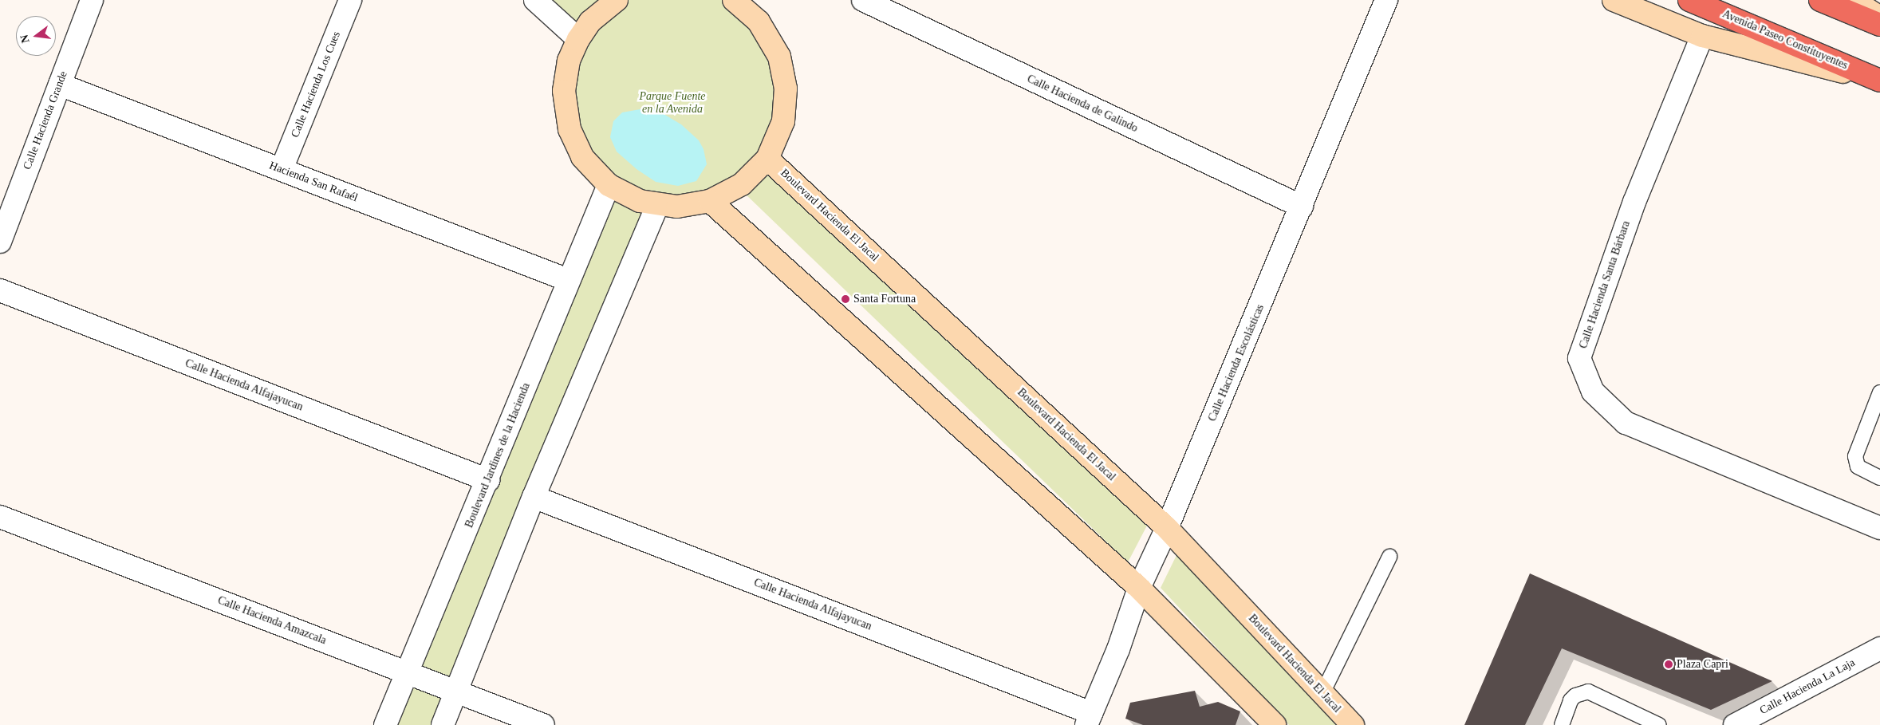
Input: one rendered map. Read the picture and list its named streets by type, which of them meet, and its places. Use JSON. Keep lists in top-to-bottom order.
{
  "streets": {
    "highway": ["Avenida Paseo Constituyentes"],
    "main road": ["Boulevard Hacienda El Jacal"],
    "street": [
      "Calle Hacienda Los Cues",
      "Calle Hacienda de Galindo",
      "Calle Hacienda Grande",
      "Hacienda San Rafaél",
      "Calle Hacienda Santa Bárbara",
      "Calle Hacienda Escolásticas",
      "Calle Hacienda Alfajayucan",
      "Boulevard Jardines de la Hacienda",
      "Calle Hacienda Amazcala",
      "Calle Hacienda La Laja"
    ]
  },
  "crossings": [
    ["Calle Hacienda Los Cues", "Hacienda San Rafaél"],
    ["Calle Hacienda de Galindo", "Calle Hacienda Escolásticas"],
    ["Calle Hacienda Grande", "Hacienda San Rafaél"],
    ["Hacienda San Rafaél", "Boulevard Jardines de la Hacienda"],
    ["Boulevard Hacienda El Jacal", "Calle Hacienda Escolásticas"],
    ["Calle Hacienda Escolásticas", "Calle Hacienda Alfajayucan"],
    ["Calle Hacienda Alfajayucan", "Boulevard Jardines de la Hacienda"],
    ["Boulevard Jardines de la Hacienda", "Calle Hacienda Amazcala"]
  ],
  "parks": ["Parque Fuente en la Avenida"],
  "places": ["Santa Fortuna", "Plaza Capri"],
  "north": "left"
}
